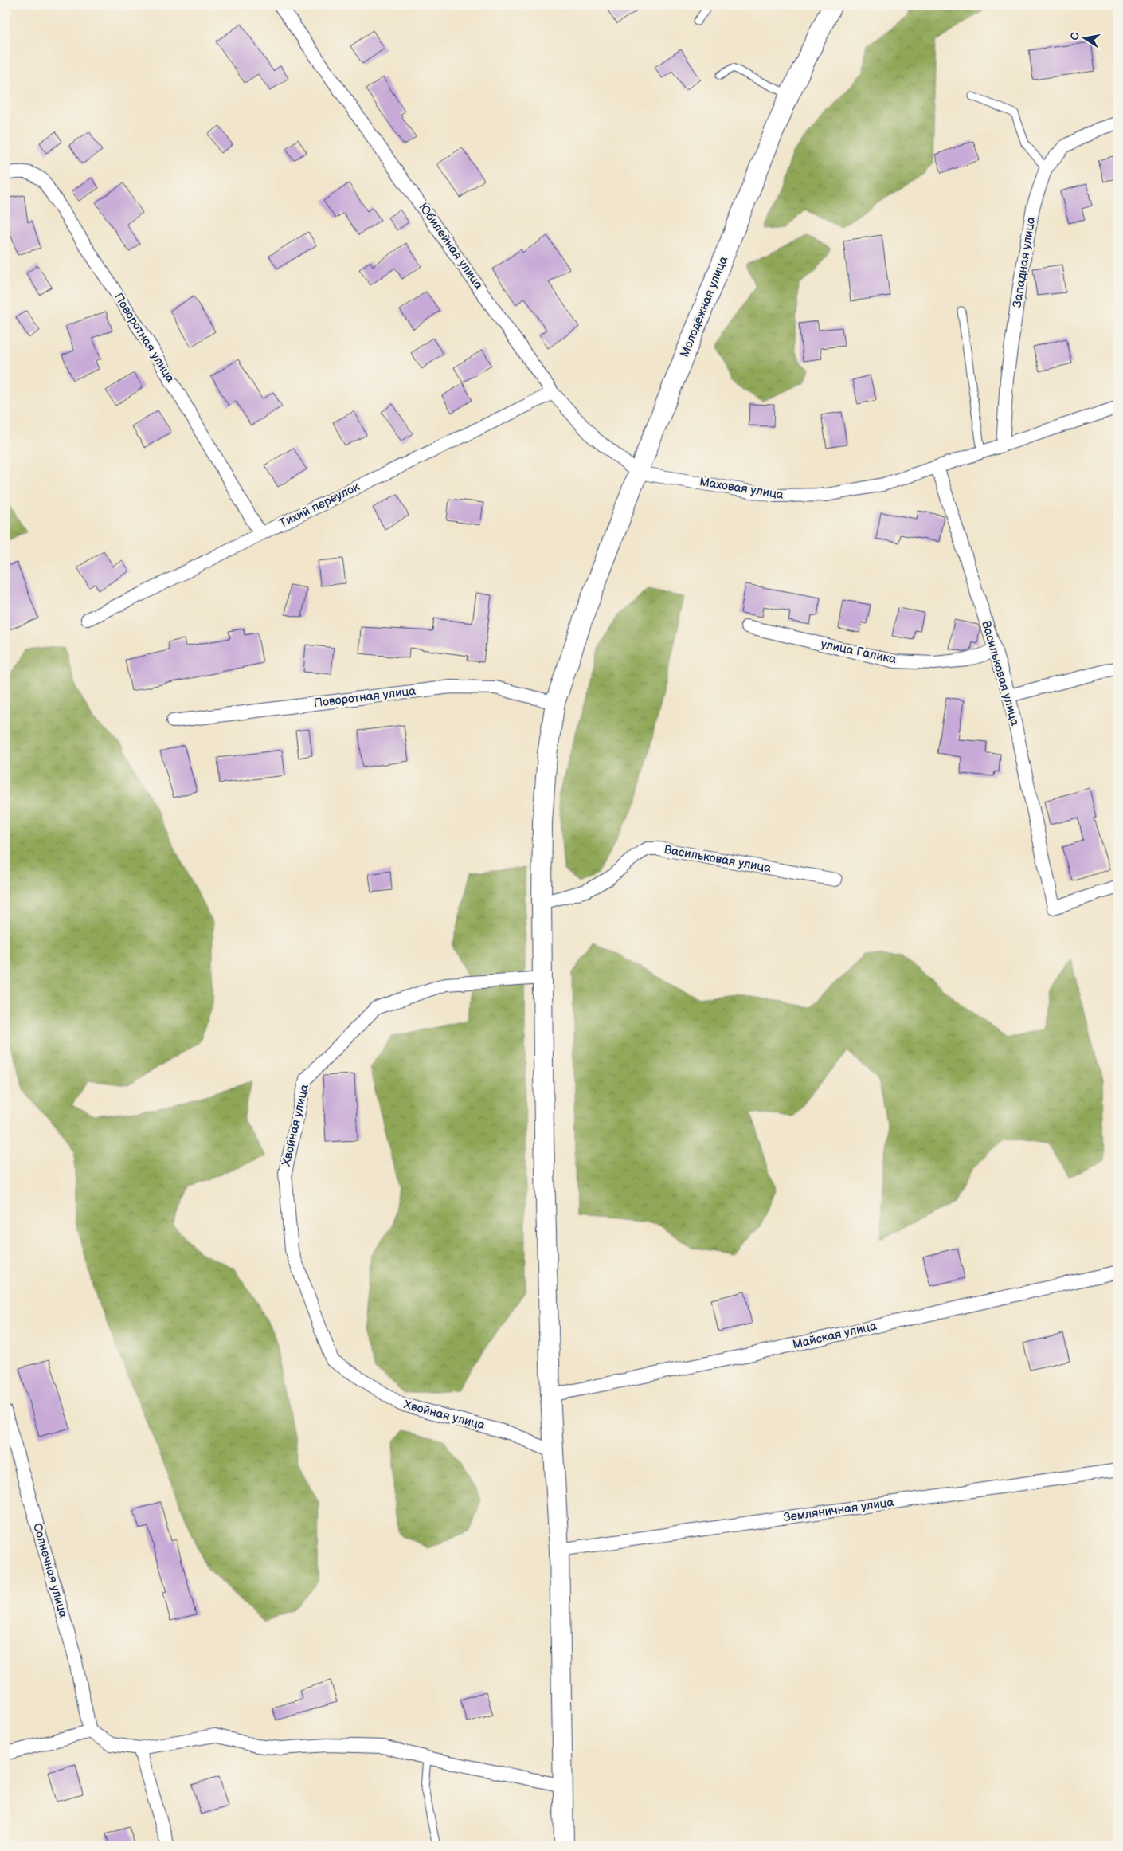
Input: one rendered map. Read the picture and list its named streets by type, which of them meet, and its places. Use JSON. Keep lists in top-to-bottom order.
{
  "streets": {
    "street": [
      "Юбилейная улица",
      "Западная улица",
      "Молодёжная улица",
      "Поворотная улица",
      "Маховая улица",
      "Тихий переулок",
      "улица Галика",
      "Васильковая улица",
      "Хвойная улица",
      "Майская улица",
      "Земляничная улица",
      "Солнечная улица"
    ]
  },
  "crossings": [
    ["Юбилейная улица", "Молодёжная улица"],
    ["Юбилейная улица", "Маховая улица"],
    ["Юбилейная улица", "Тихий переулок"],
    ["Молодёжная улица", "Поворотная улица"],
    ["Молодёжная улица", "Маховая улица"],
    ["Молодёжная улица", "Васильковая улица"],
    ["Молодёжная улица", "Хвойная улица"],
    ["Молодёжная улица", "Майская улица"],
    ["Молодёжная улица", "Земляничная улица"],
    ["Поворотная улица", "Тихий переулок"],
    ["Маховая улица", "Васильковая улица"],
    ["улица Галика", "Васильковая улица"]
  ],
  "north": "left"
}
